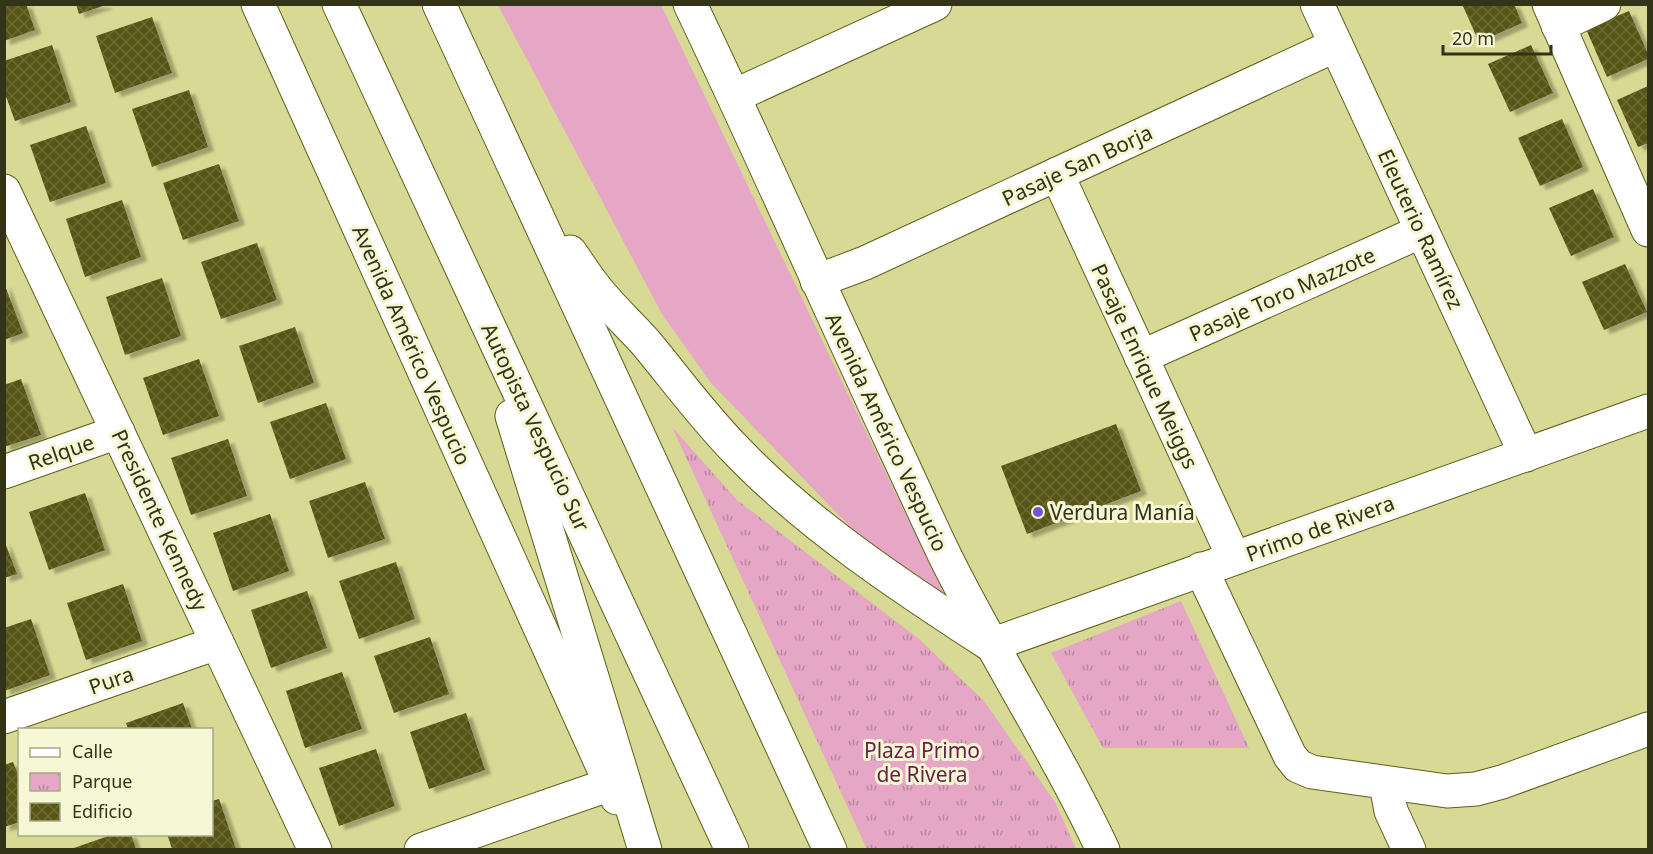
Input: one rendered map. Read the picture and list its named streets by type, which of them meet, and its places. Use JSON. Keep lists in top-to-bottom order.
{
  "streets": {
    "main road": [
      "Pasaje San Borja",
      "Eleuterio Ramírez",
      "Pasaje Toro Mazzote",
      "Avenida Américo Vespucio",
      "Pasaje Enrique Meiggs",
      "Autopista Vespucio Sur",
      "Relque",
      "Presidente Kennedy",
      "Primo de Rivera",
      "Pura"
    ]
  },
  "crossings": [
    ["Pasaje San Borja", "Eleuterio Ramírez"],
    ["Pasaje San Borja", "Avenida Américo Vespucio"],
    ["Pasaje San Borja", "Pasaje Enrique Meiggs"],
    ["Eleuterio Ramírez", "Pasaje Toro Mazzote"],
    ["Eleuterio Ramírez", "Primo de Rivera"],
    ["Pasaje Toro Mazzote", "Pasaje Enrique Meiggs"],
    ["Avenida Américo Vespucio", "Primo de Rivera"],
    ["Pasaje Enrique Meiggs", "Primo de Rivera"],
    ["Relque", "Presidente Kennedy"],
    ["Presidente Kennedy", "Pura"]
  ],
  "parks": ["Plaza Primo de Rivera"],
  "places": ["Verdura Manía"],
  "legend": ["Calle", "Parque", "Edificio"],
  "scale_bar": "20 m"
}
